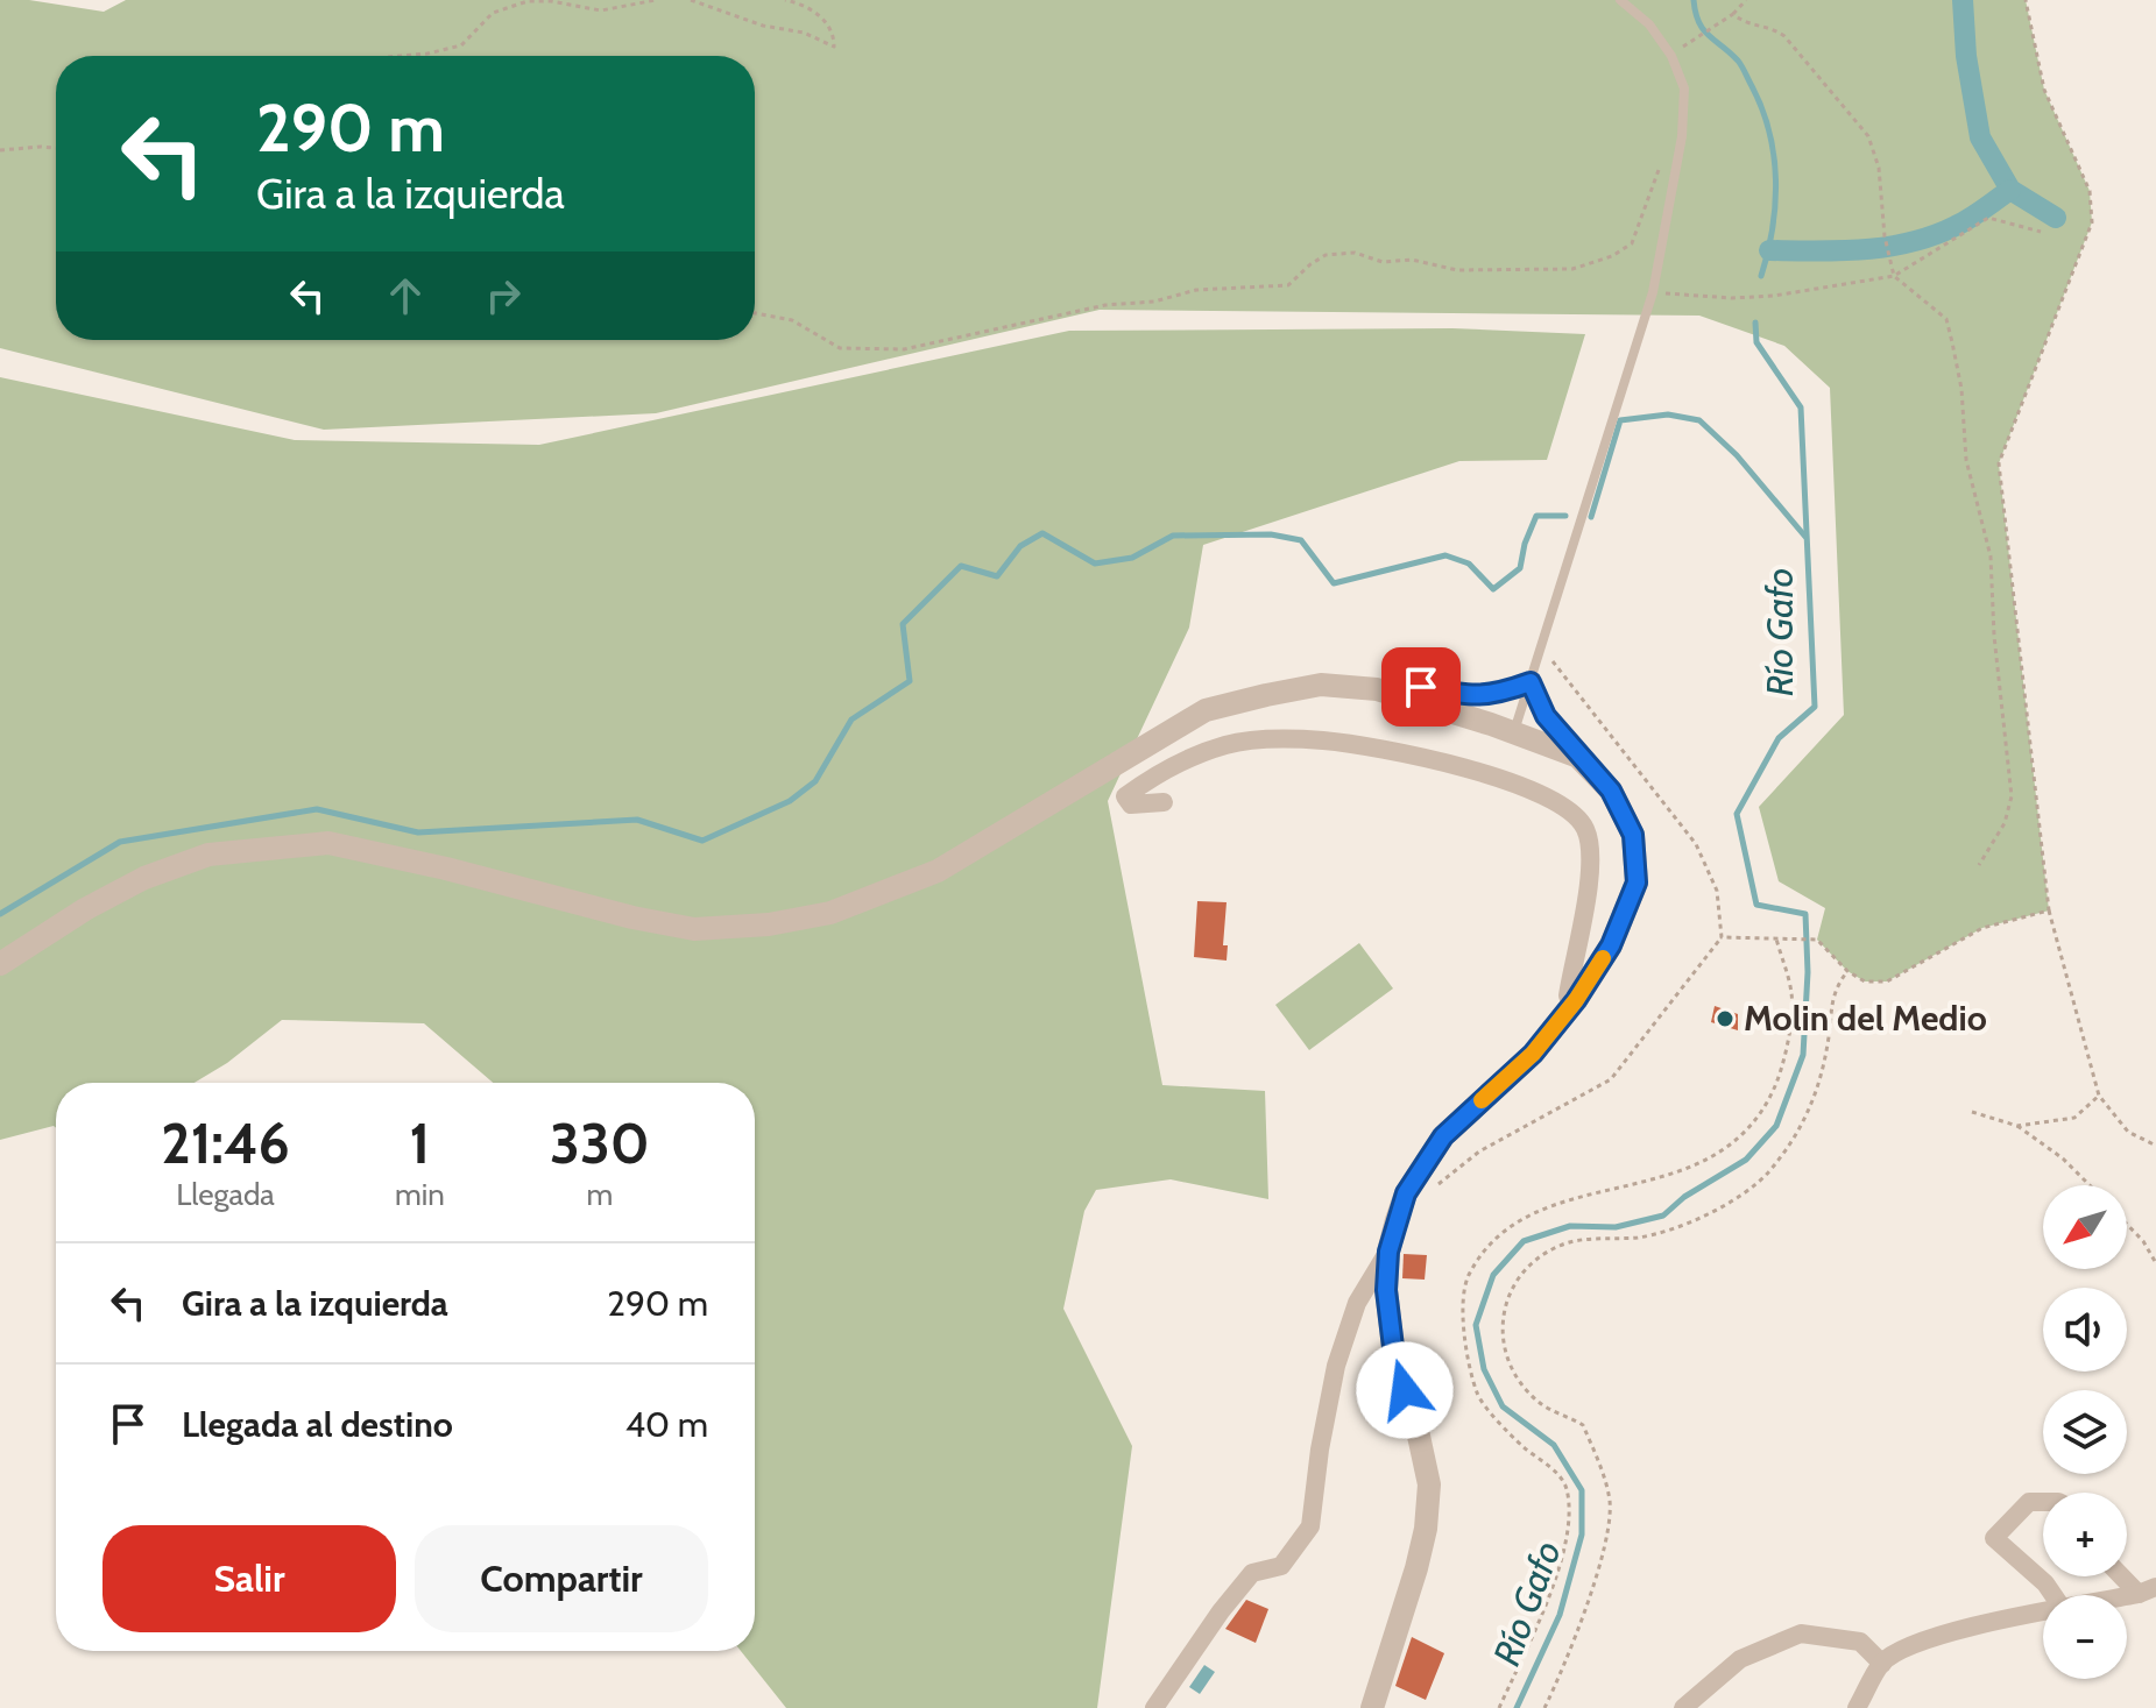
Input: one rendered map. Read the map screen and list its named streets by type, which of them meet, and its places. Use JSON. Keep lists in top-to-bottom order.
{
  "water": ["Río Gafo"],
  "places": ["Molin del Medio"],
  "north": "bottom left",
  "page": {
    "turn": ["290 m", "Gira a la izquierda"],
    "eta": [
      "21:46",
      "Llegada",
      "1",
      "min",
      "330",
      "m"
    ],
    "map_buttons": ["+", "−"],
    "list": [
      {
        "name": "Gira a la izquierda",
        "value": "290 m"
      },
      {
        "name": "Llegada al destino",
        "value": "40 m"
      }
    ],
    "buttons": ["Salir", "Compartir"]
  }
}
